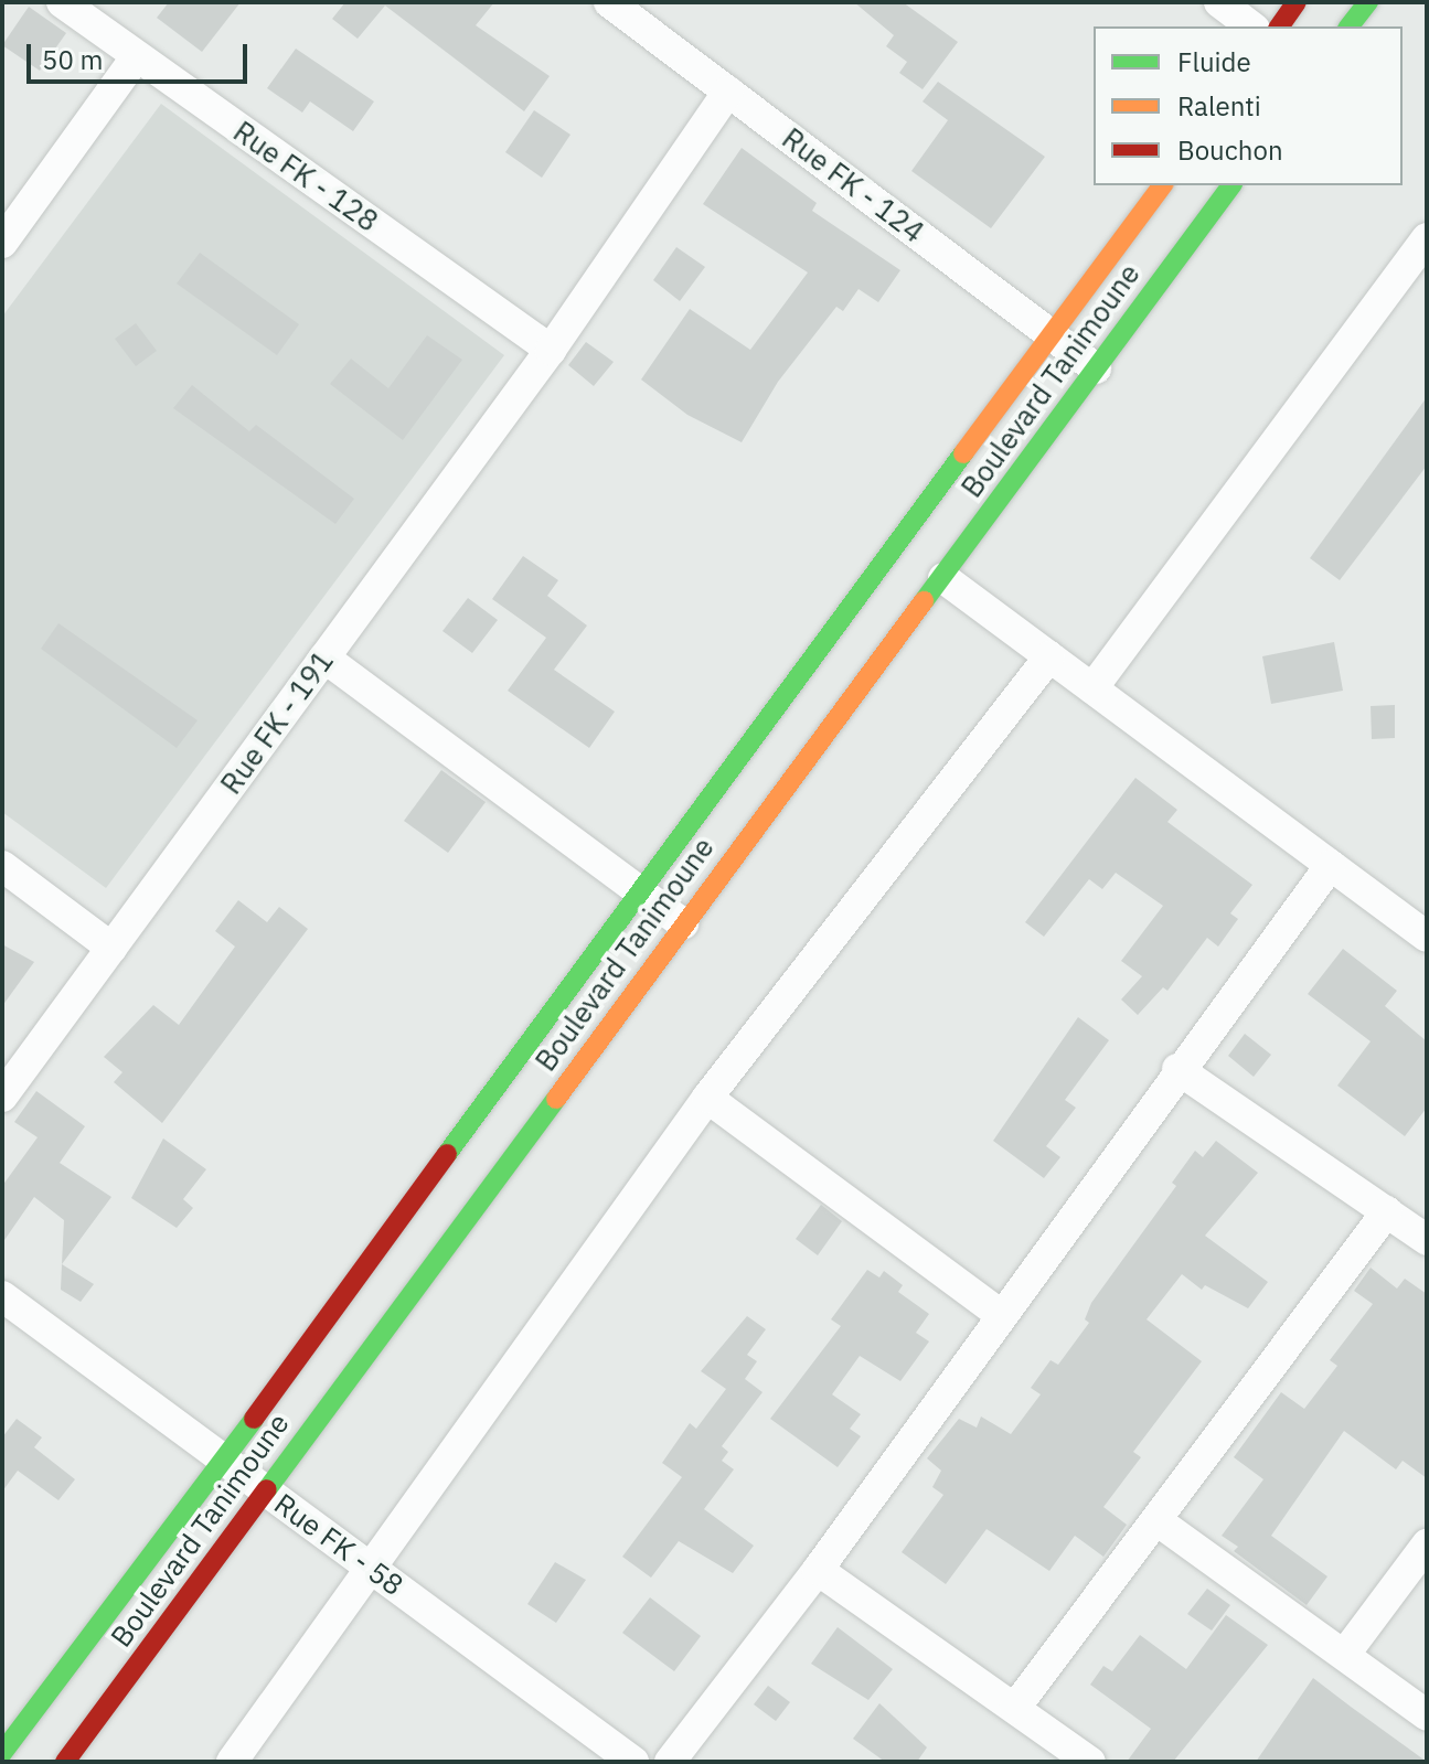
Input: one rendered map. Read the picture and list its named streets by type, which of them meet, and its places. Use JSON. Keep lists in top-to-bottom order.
{
  "streets": {
    "main road": ["Boulevard Tanimoune"],
    "street": [
      "Rue FK - 128",
      "Rue FK - 124",
      "Rue FK - 191",
      "Rue FK - 58"
    ]
  },
  "crossings": [
    ["Rue FK - 128", "Rue FK - 191"],
    ["Rue FK - 124", "Boulevard Tanimoune"],
    ["Rue FK - 124", "Rue FK - 191"],
    ["Boulevard Tanimoune", "Rue FK - 58"]
  ],
  "legend": ["Fluide", "Ralenti", "Bouchon"],
  "scale_bar": "50 m"
}
